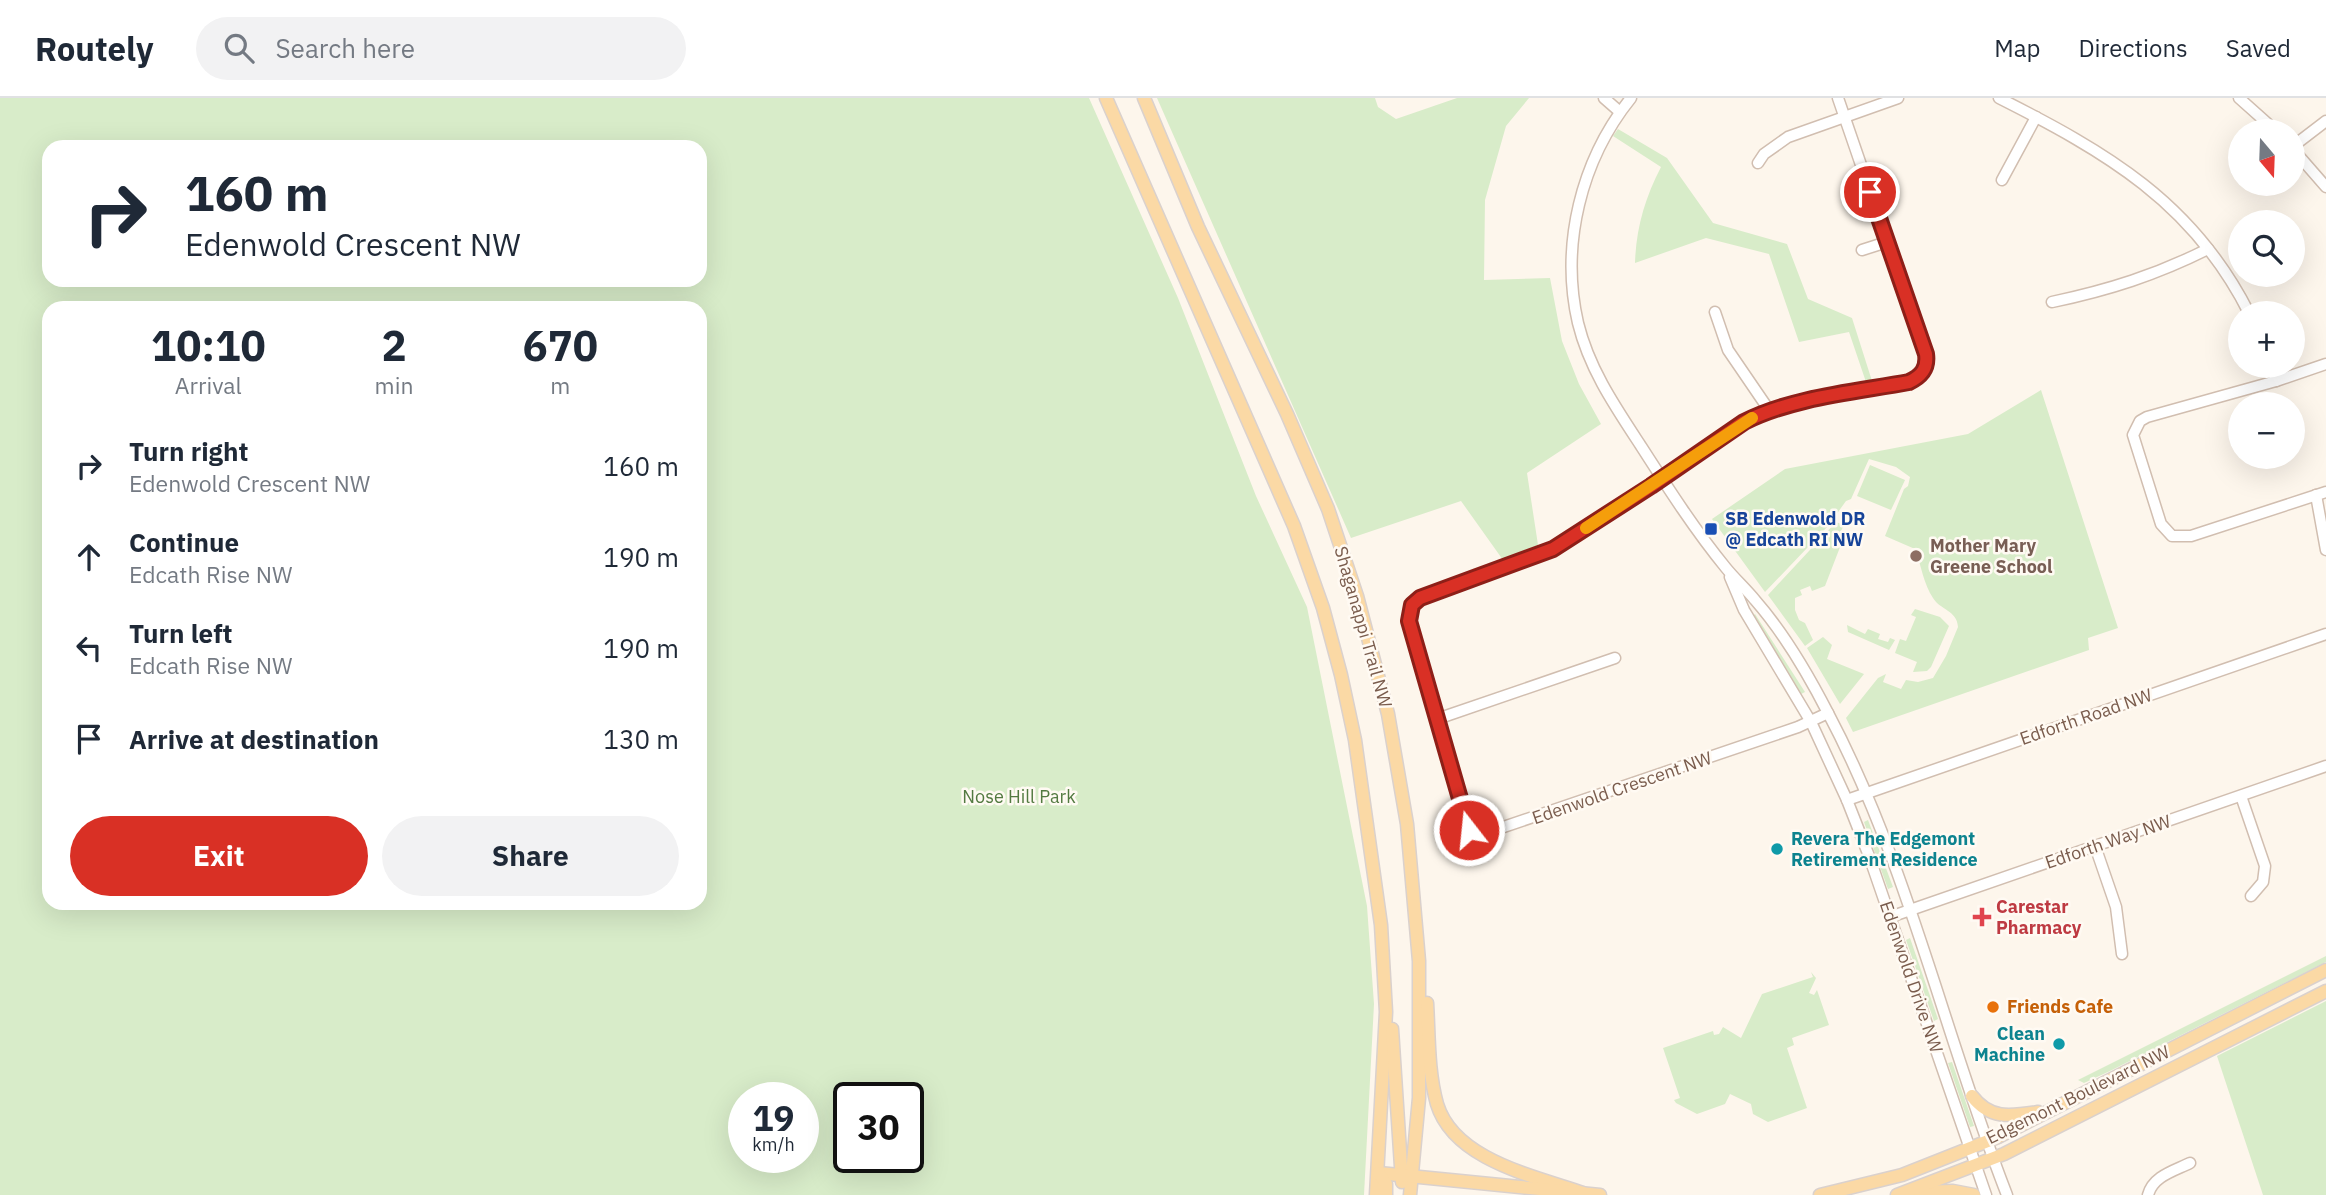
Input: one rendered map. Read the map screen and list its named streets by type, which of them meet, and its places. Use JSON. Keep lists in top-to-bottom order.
{
  "streets": {
    "main road": ["Shaganappi Trail NW", "Edgemont Boulevard NW"],
    "street": [
      "Edforth Road NW",
      "Edenwold Crescent NW",
      "Edforth Way NW",
      "Edenwold Drive NW"
    ]
  },
  "crossings": [
    ["Edforth Road NW", "Edenwold Drive NW"],
    ["Edenwold Crescent NW", "Edenwold Drive NW"],
    ["Edforth Way NW", "Edenwold Drive NW"],
    ["Edenwold Drive NW", "Edgemont Boulevard NW"]
  ],
  "parks": ["Nose Hill Park"],
  "places": {
    "transit": ["SB Edenwold DR @ Edcath RI NW"],
    "other": [
      "Mother Mary Greene School",
      "Revera The Edgemont Retirement Residence",
      "Friends Cafe",
      "Clean Machine"
    ],
    "health": ["Carestar Pharmacy"]
  },
  "north": "bottom",
  "page": {
    "header": "Routely",
    "search": "Search here",
    "nav": ["Map", "Directions", "Saved"],
    "map_buttons": ["+", "−"],
    "turn": ["160 m", "Edenwold Crescent NW"],
    "eta": [
      "10:10",
      "Arrival",
      "2",
      "min",
      "670",
      "m"
    ],
    "list": [
      {
        "name": "Turn right",
        "note": "Edenwold Crescent NW",
        "value": "160 m"
      },
      {
        "name": "Continue",
        "note": "Edcath Rise NW",
        "value": "190 m"
      },
      {
        "name": "Turn left",
        "note": "Edcath Rise NW",
        "value": "190 m"
      },
      {
        "name": "Arrive at destination",
        "value": "130 m"
      }
    ],
    "buttons": ["Exit", "Share"],
    "speed": "19 km/h",
    "limit": "30"
  }
}
